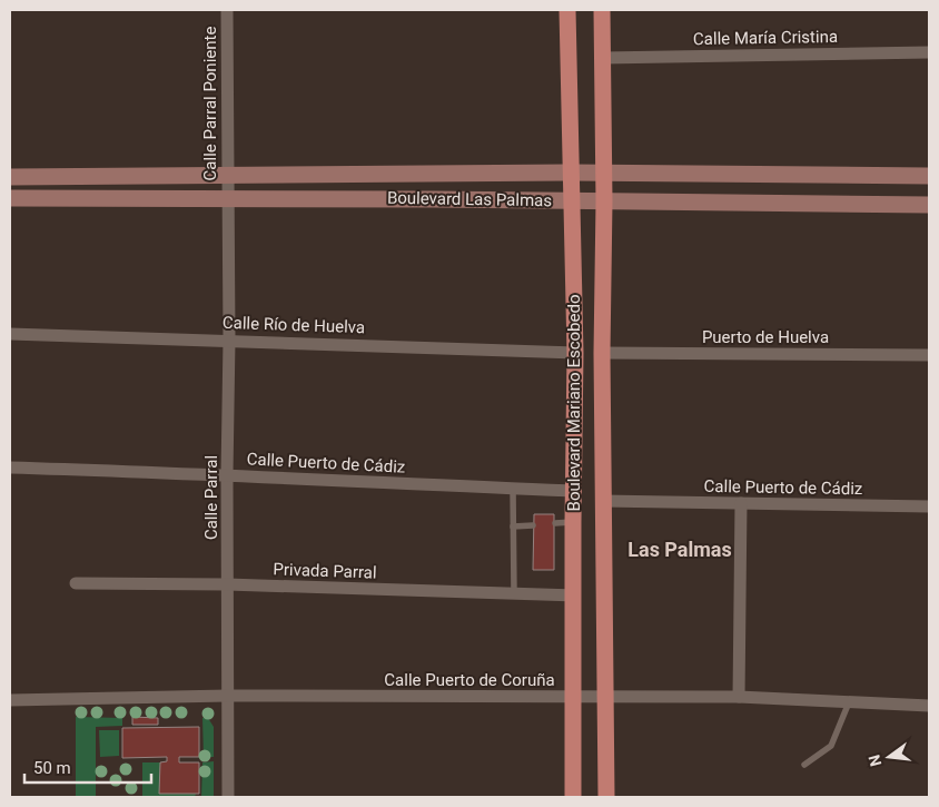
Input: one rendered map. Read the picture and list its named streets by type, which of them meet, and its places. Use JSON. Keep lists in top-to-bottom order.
{
  "streets": {
    "main road": ["Boulevard Mariano Escobedo"],
    "street": [
      "Calle María Cristina",
      "Calle Parral Poniente",
      "Boulevard Las Palmas",
      "Calle Río de Huelva",
      "Puerto de Huelva",
      "Calle Puerto de Cádiz",
      "Calle Parral",
      "Privada Parral",
      "Calle Puerto de Coruña"
    ]
  },
  "crossings": [
    ["Calle María Cristina", "Boulevard Mariano Escobedo"],
    ["Calle Parral Poniente", "Boulevard Las Palmas"],
    ["Calle Parral Poniente", "Calle Parral"],
    ["Boulevard Las Palmas", "Boulevard Mariano Escobedo"],
    ["Boulevard Las Palmas", "Calle Parral"],
    ["Calle Río de Huelva", "Boulevard Mariano Escobedo"],
    ["Calle Río de Huelva", "Calle Parral"],
    ["Puerto de Huelva", "Boulevard Mariano Escobedo"],
    ["Boulevard Mariano Escobedo", "Calle Puerto de Cádiz"],
    ["Boulevard Mariano Escobedo", "Privada Parral"],
    ["Boulevard Mariano Escobedo", "Calle Puerto de Coruña"],
    ["Calle Puerto de Cádiz", "Calle Parral"],
    ["Calle Parral", "Privada Parral"],
    ["Calle Parral", "Calle Puerto de Coruña"]
  ],
  "districts": ["Las Palmas"],
  "scale_bar": "50 m",
  "north": "left"
}
